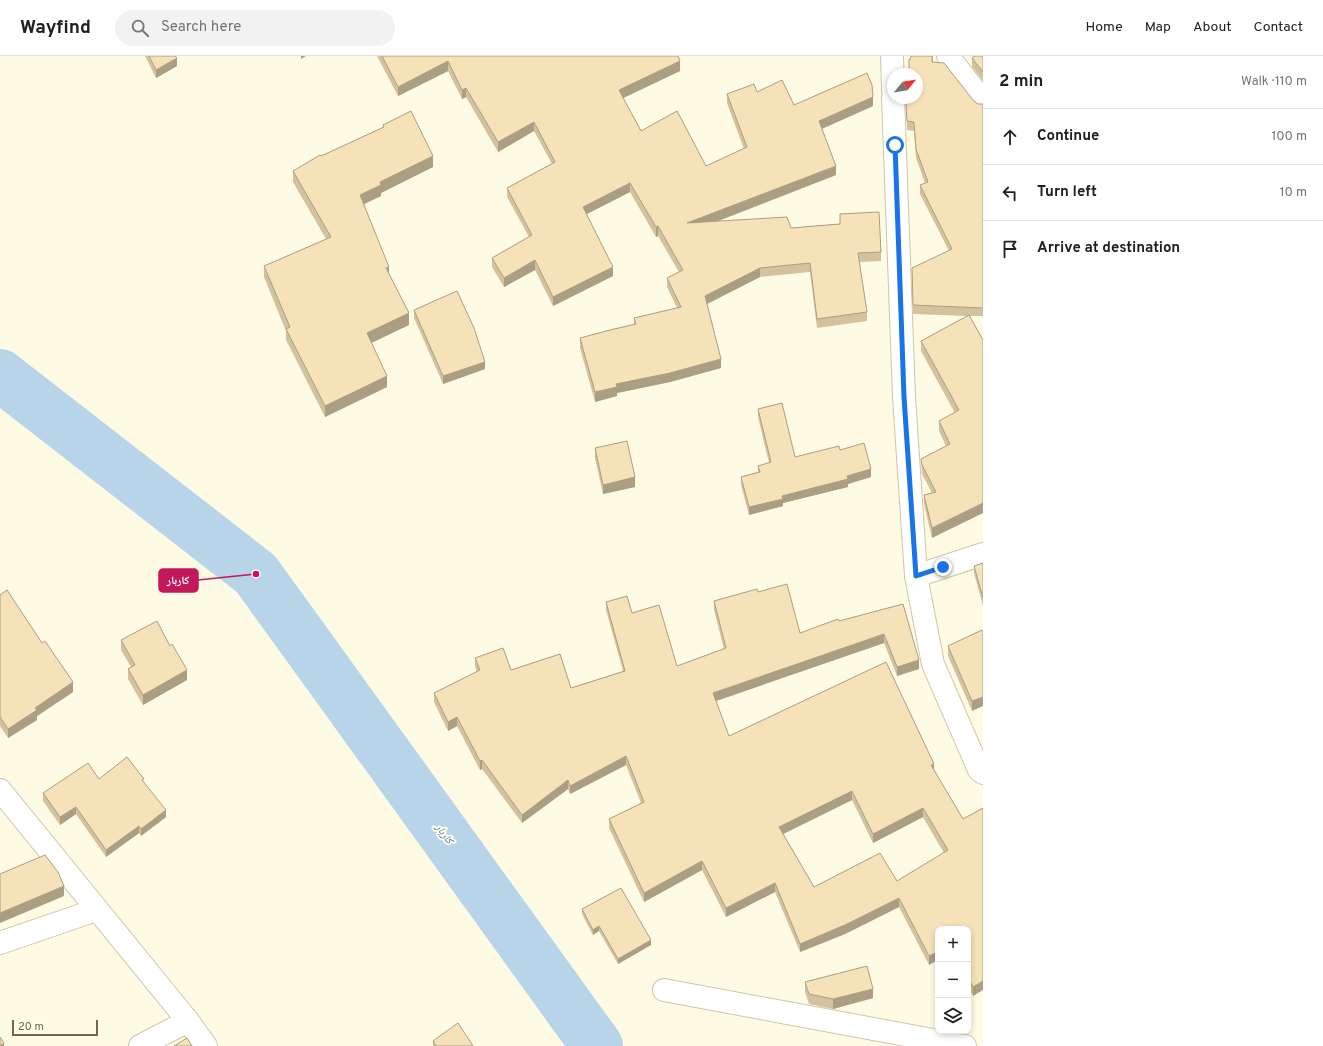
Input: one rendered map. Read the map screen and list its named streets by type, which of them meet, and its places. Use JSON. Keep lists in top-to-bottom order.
{
  "water": ["کاربار"],
  "places": ["کاربار"],
  "scale_bar": "20 m",
  "north": "top right",
  "page": {
    "header": "Wayfind",
    "search": "Search here",
    "nav": [
      "Home",
      "Map",
      "About",
      "Contact"
    ],
    "heading": ["2 min", "Walk · 110 m"],
    "list": [
      ["Continue", "100 m"],
      ["Turn left", "10 m"],
      "Arrive at destination"
    ],
    "map_buttons": ["+", "−"],
    "scale": "20 m"
  }
}
